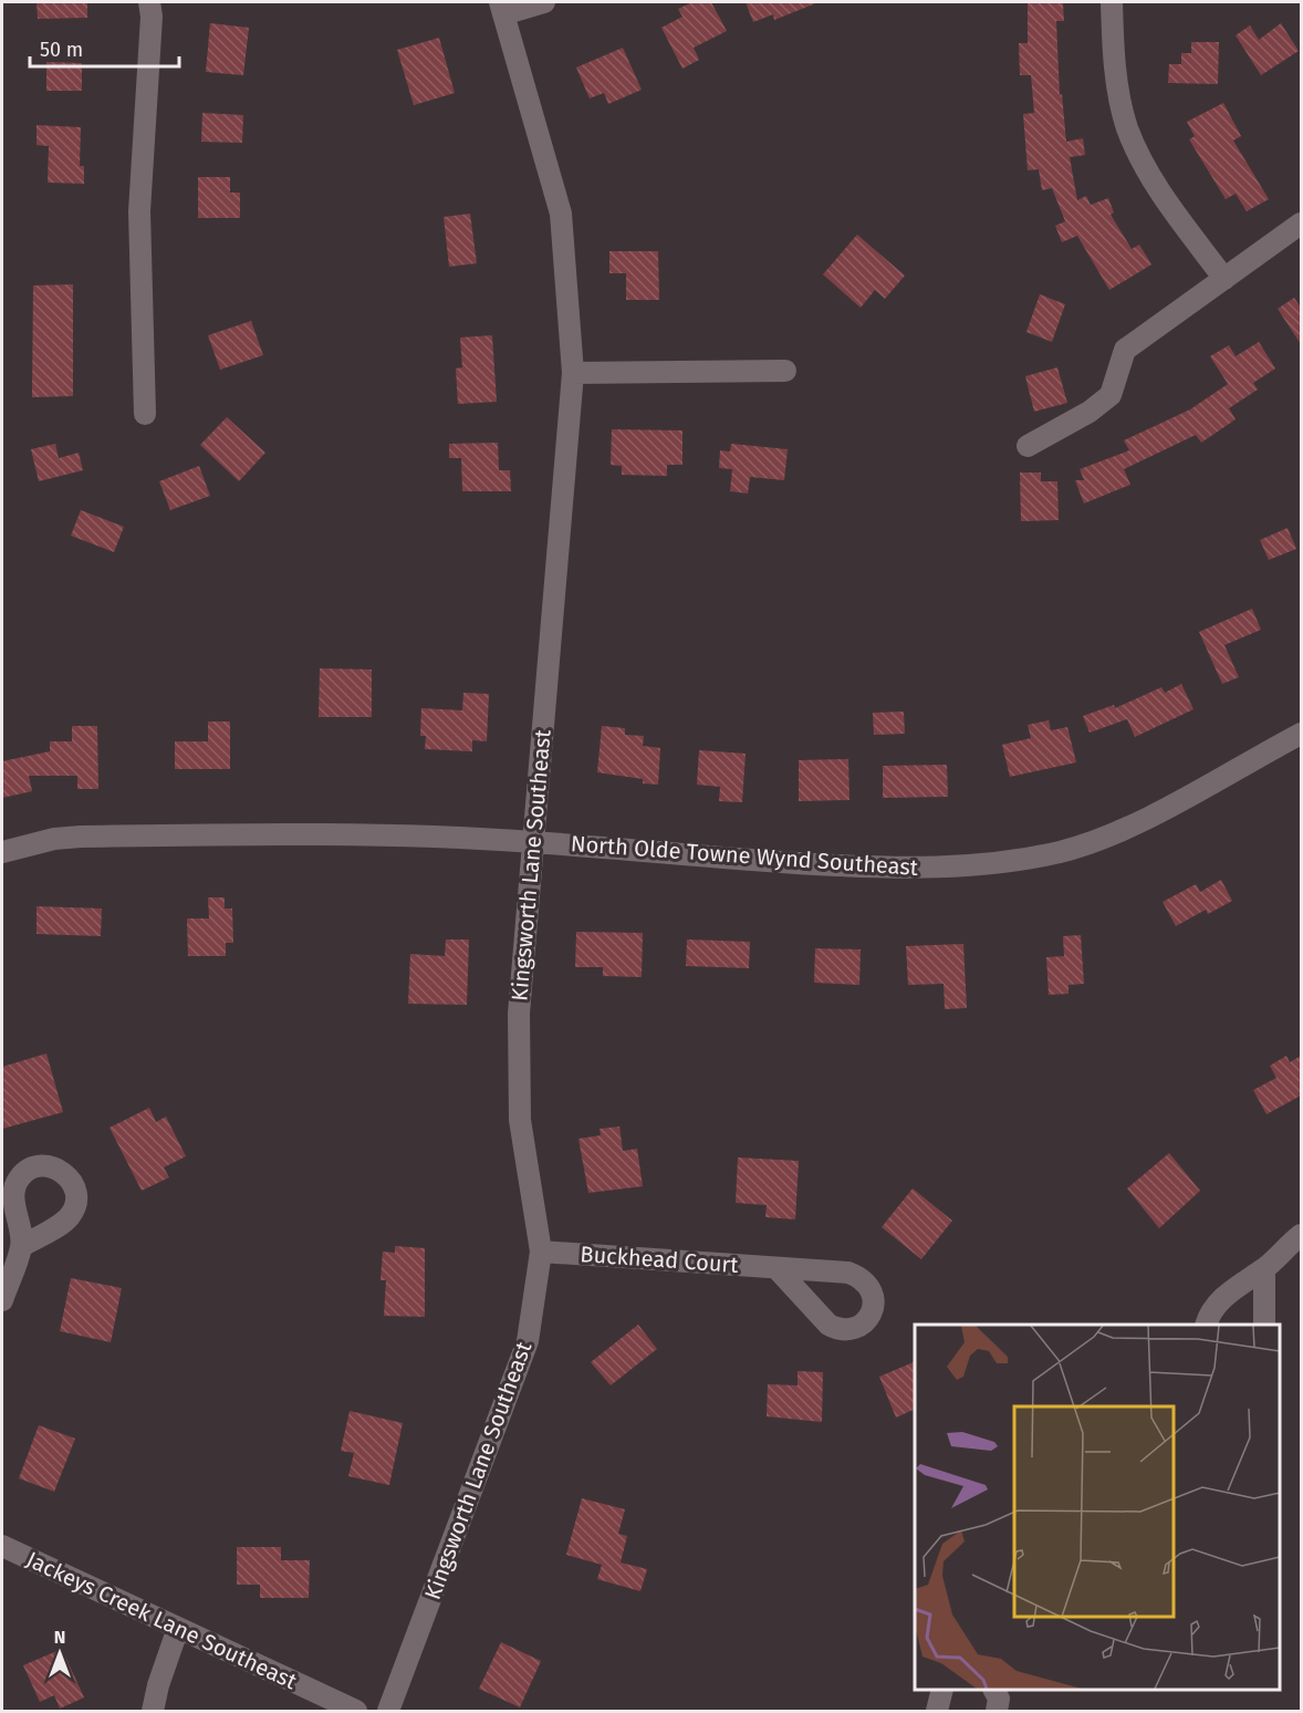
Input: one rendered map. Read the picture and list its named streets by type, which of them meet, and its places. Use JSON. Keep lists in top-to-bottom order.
{
  "streets": {
    "street": [
      "North Olde Towne Wynd Southeast",
      "Kingsworth Lane Southeast",
      "Buckhead Court",
      "Jackeys Creek Lane Southeast"
    ]
  },
  "crossings": [
    ["North Olde Towne Wynd Southeast", "Kingsworth Lane Southeast"],
    ["Kingsworth Lane Southeast", "Buckhead Court"]
  ],
  "scale_bar": "50 m",
  "north": "top"
}
